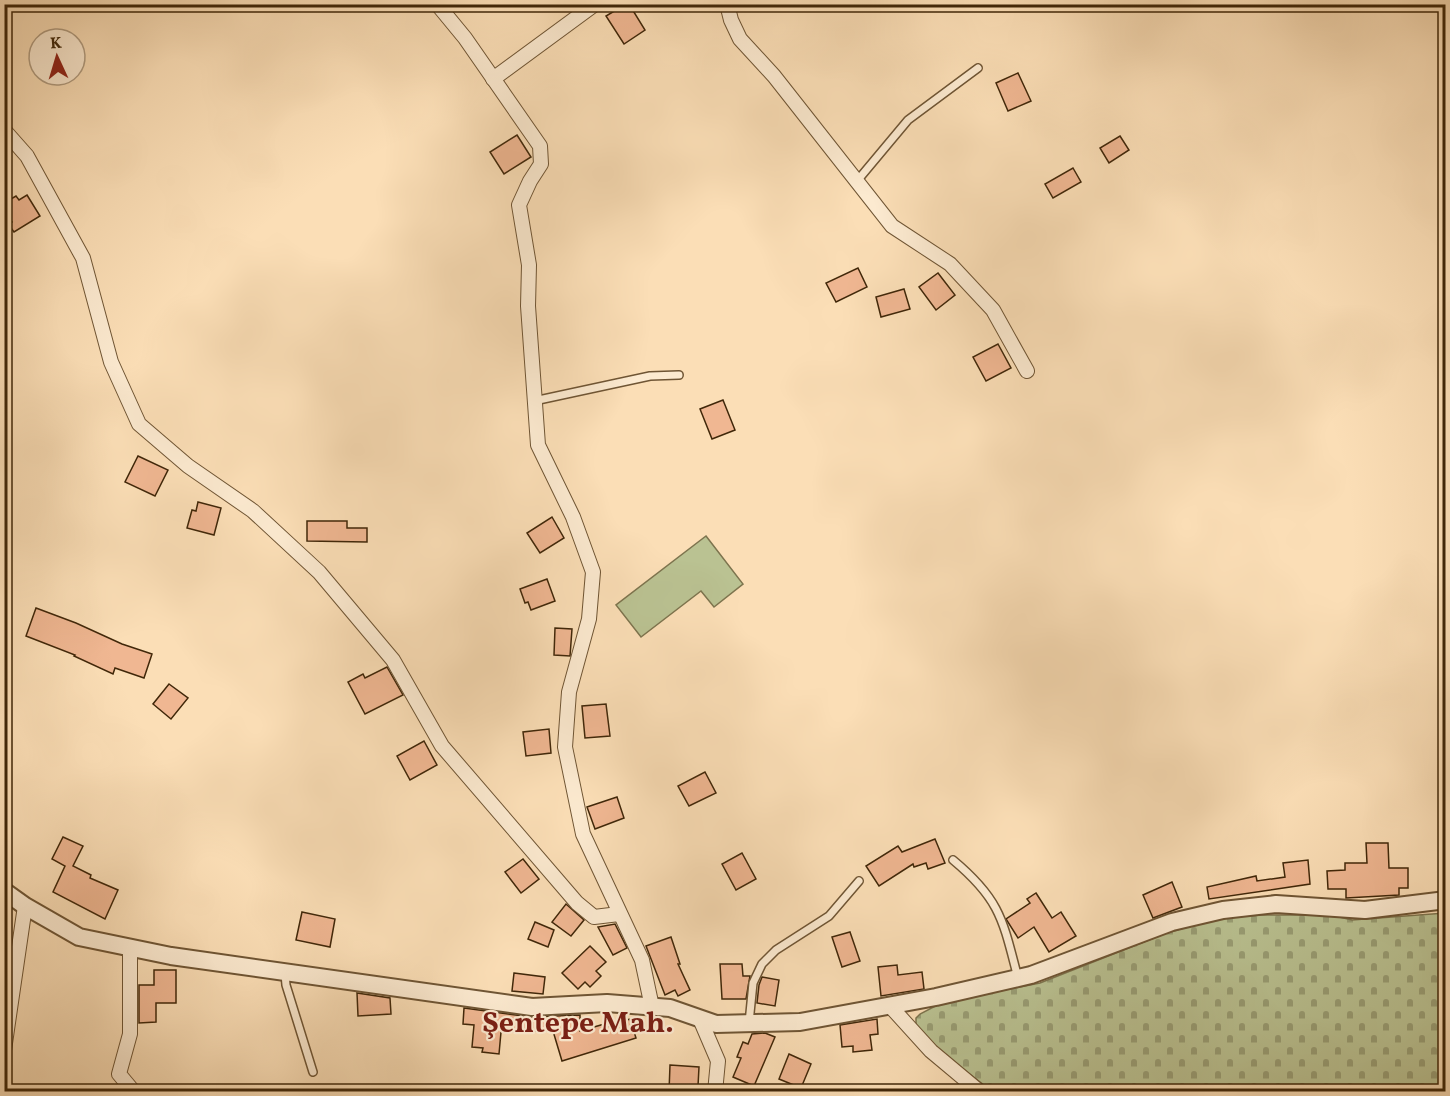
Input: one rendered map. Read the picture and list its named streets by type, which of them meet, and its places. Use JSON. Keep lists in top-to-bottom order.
{
  "districts": ["Şentepe Mah."],
  "north": "top"
}
